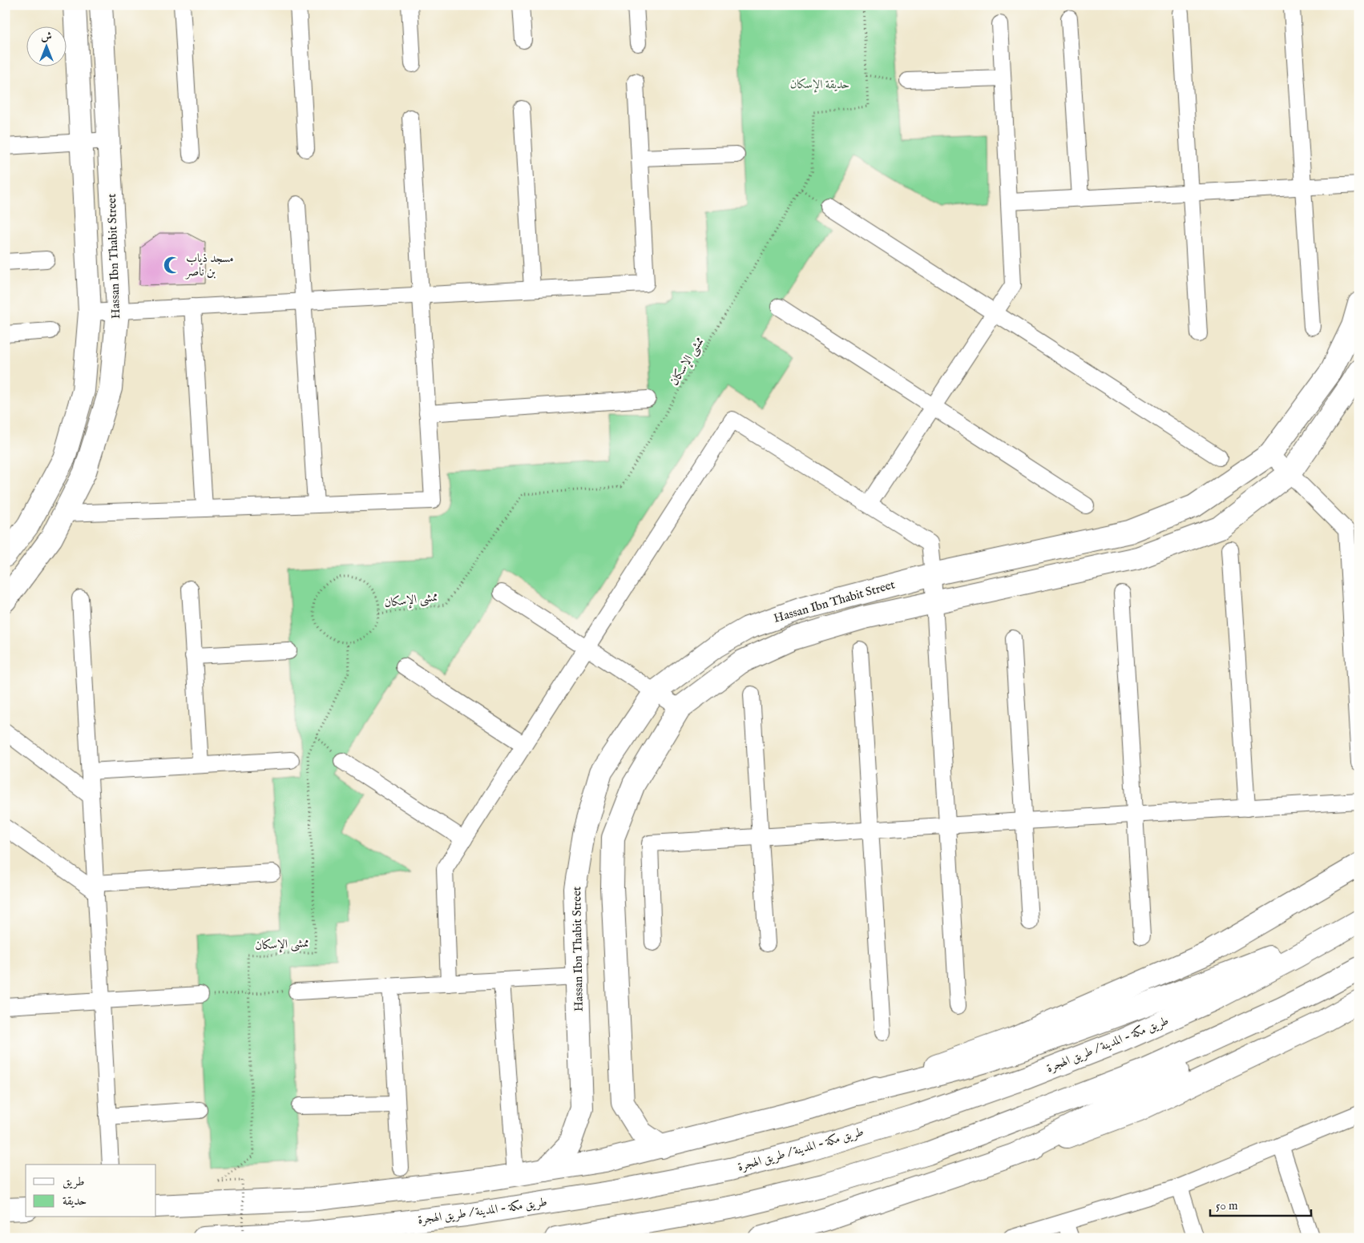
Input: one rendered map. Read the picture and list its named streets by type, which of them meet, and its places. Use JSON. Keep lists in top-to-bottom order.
{
  "streets": {
    "main road": ["Hassan Ibn Thabit Street", "طريق مكة - المدينة / طريق الهجرة"],
    "path": ["ممشى الإسكان"]
  },
  "parks": ["حديقة الإسكان"],
  "places": {
    "mosque": ["مسجد ذياب بن ناصر"]
  },
  "legend": ["طريق", "حديقة"],
  "scale_bar": "50 m",
  "north": "top"
}
